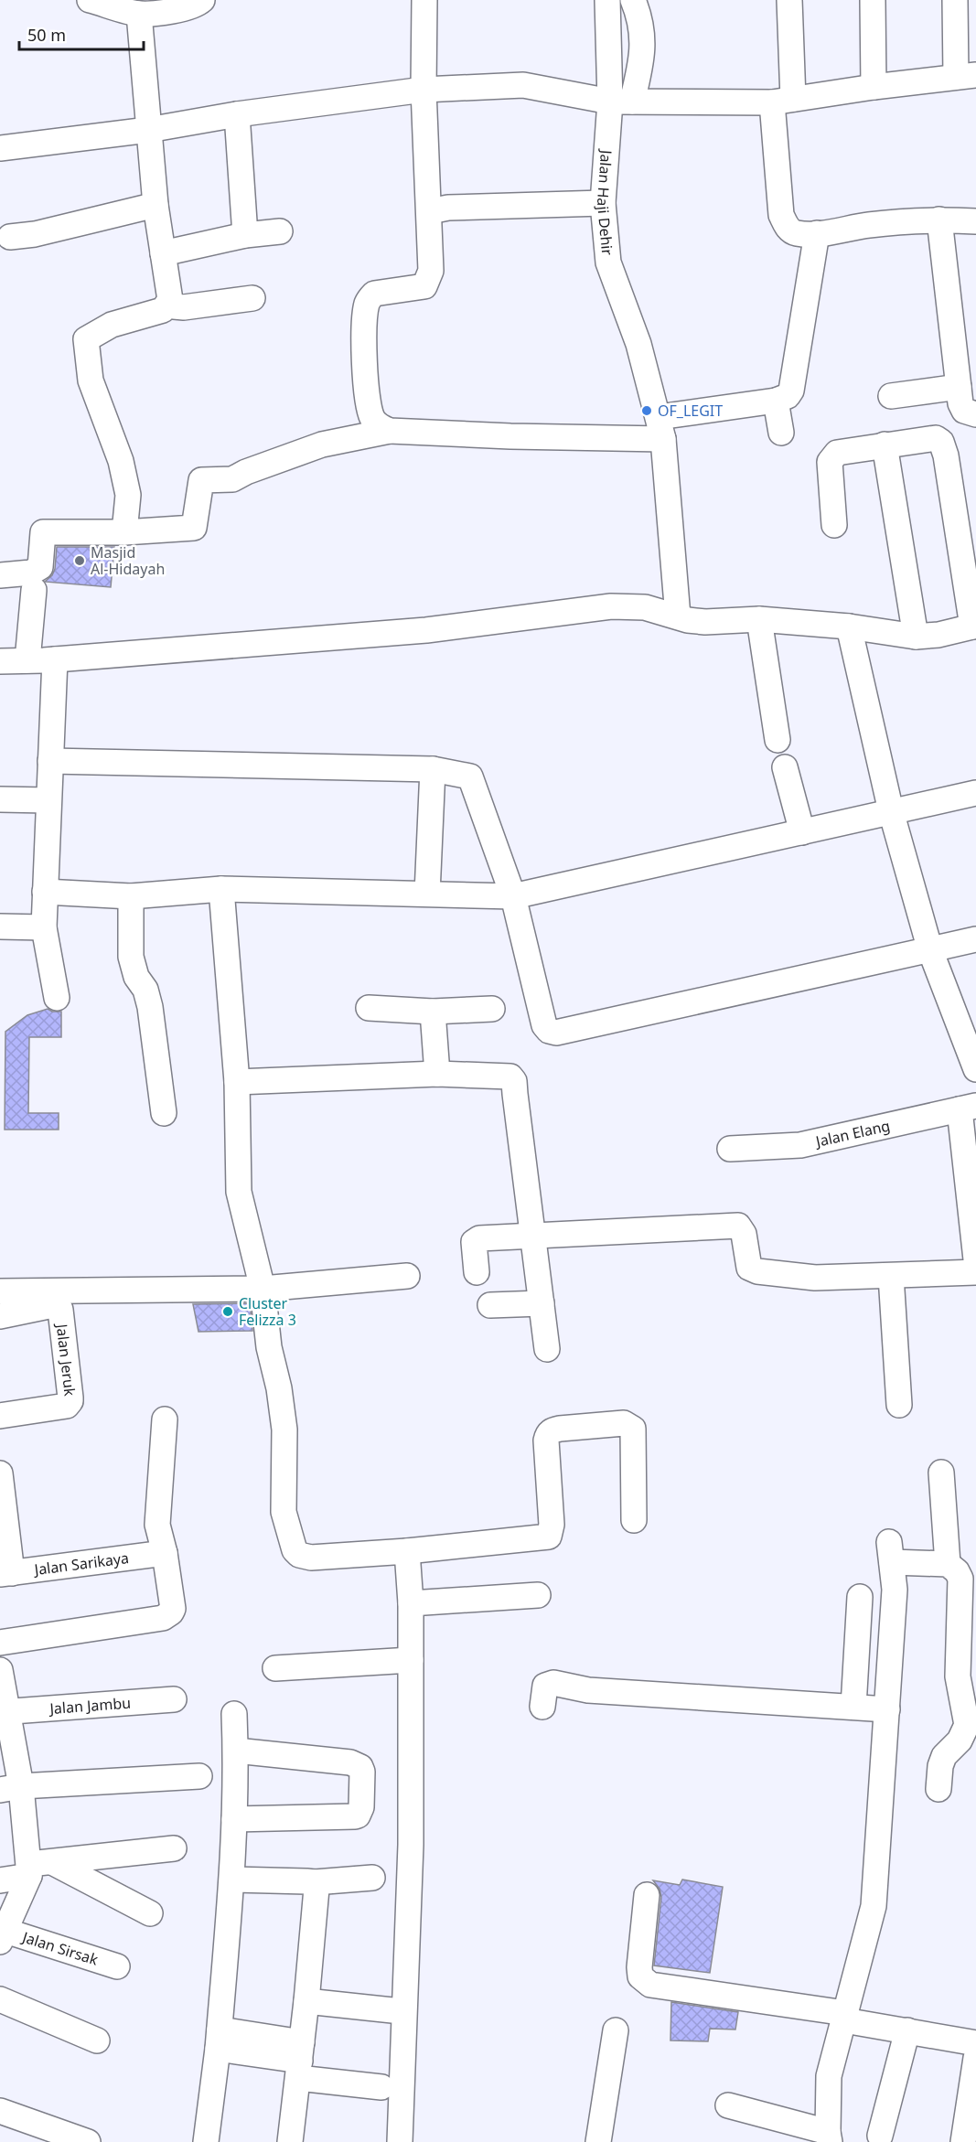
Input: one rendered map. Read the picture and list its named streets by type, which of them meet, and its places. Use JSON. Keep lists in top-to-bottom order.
{
  "streets": {
    "street": [
      "Jalan Haji Dehir",
      "Jalan Elang",
      "Jalan Jeruk",
      "Jalan Sarikaya",
      "Jalan Jambu",
      "Jalan Sirsak"
    ]
  },
  "places": ["OF_LEGIT", "Masjid Al-Hidayah", "Cluster Felizza 3"],
  "scale_bar": "50 m"
}
